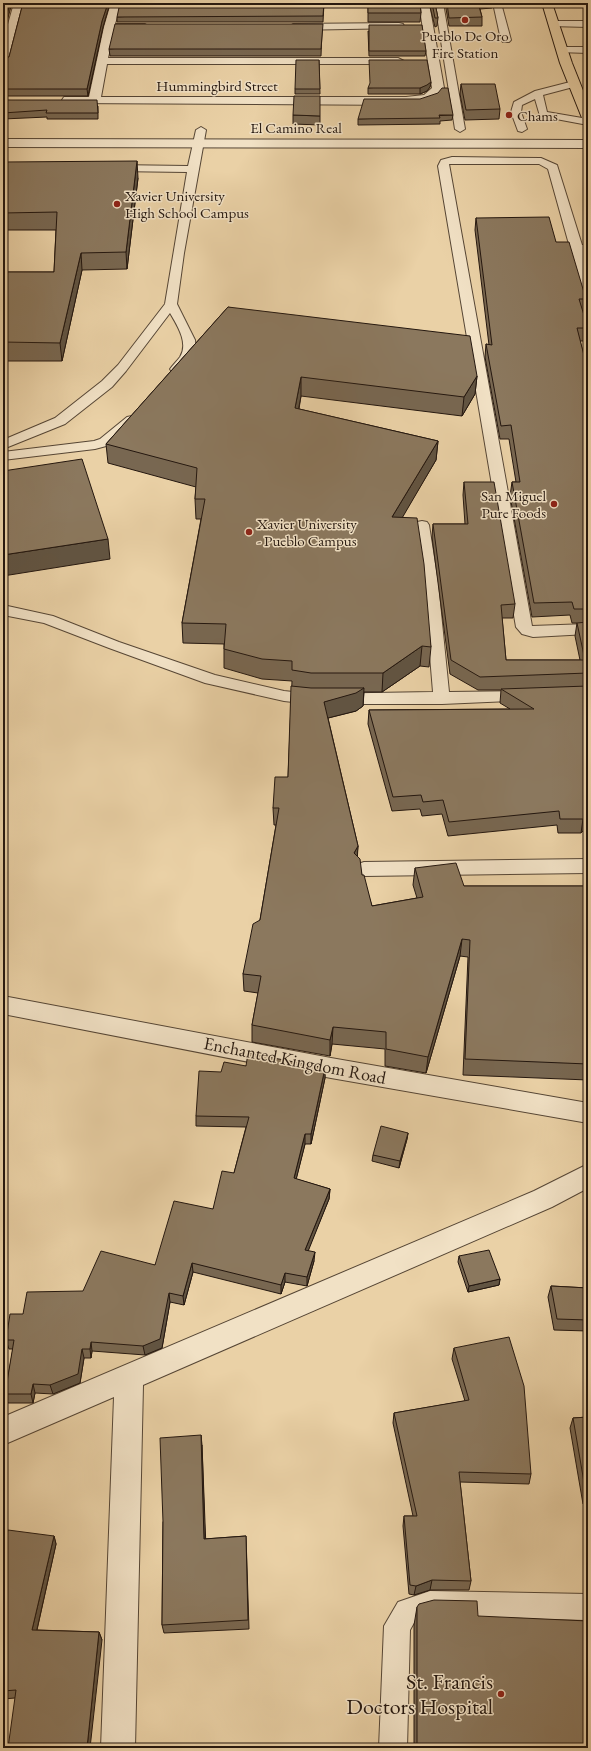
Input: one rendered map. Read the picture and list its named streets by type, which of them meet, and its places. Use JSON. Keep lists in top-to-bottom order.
{
  "streets": {
    "street": ["Hummingbird Street", "El Camino Real", "Enchanted Kingdom Road"]
  },
  "places": [
    "Pueblo De Oro Fire Station",
    "Chams",
    "Xavier University High School Campus",
    "San Miguel Pure Foods",
    "Xavier University - Pueblo Campus",
    "St. Francis Doctors Hospital"
  ]
}
